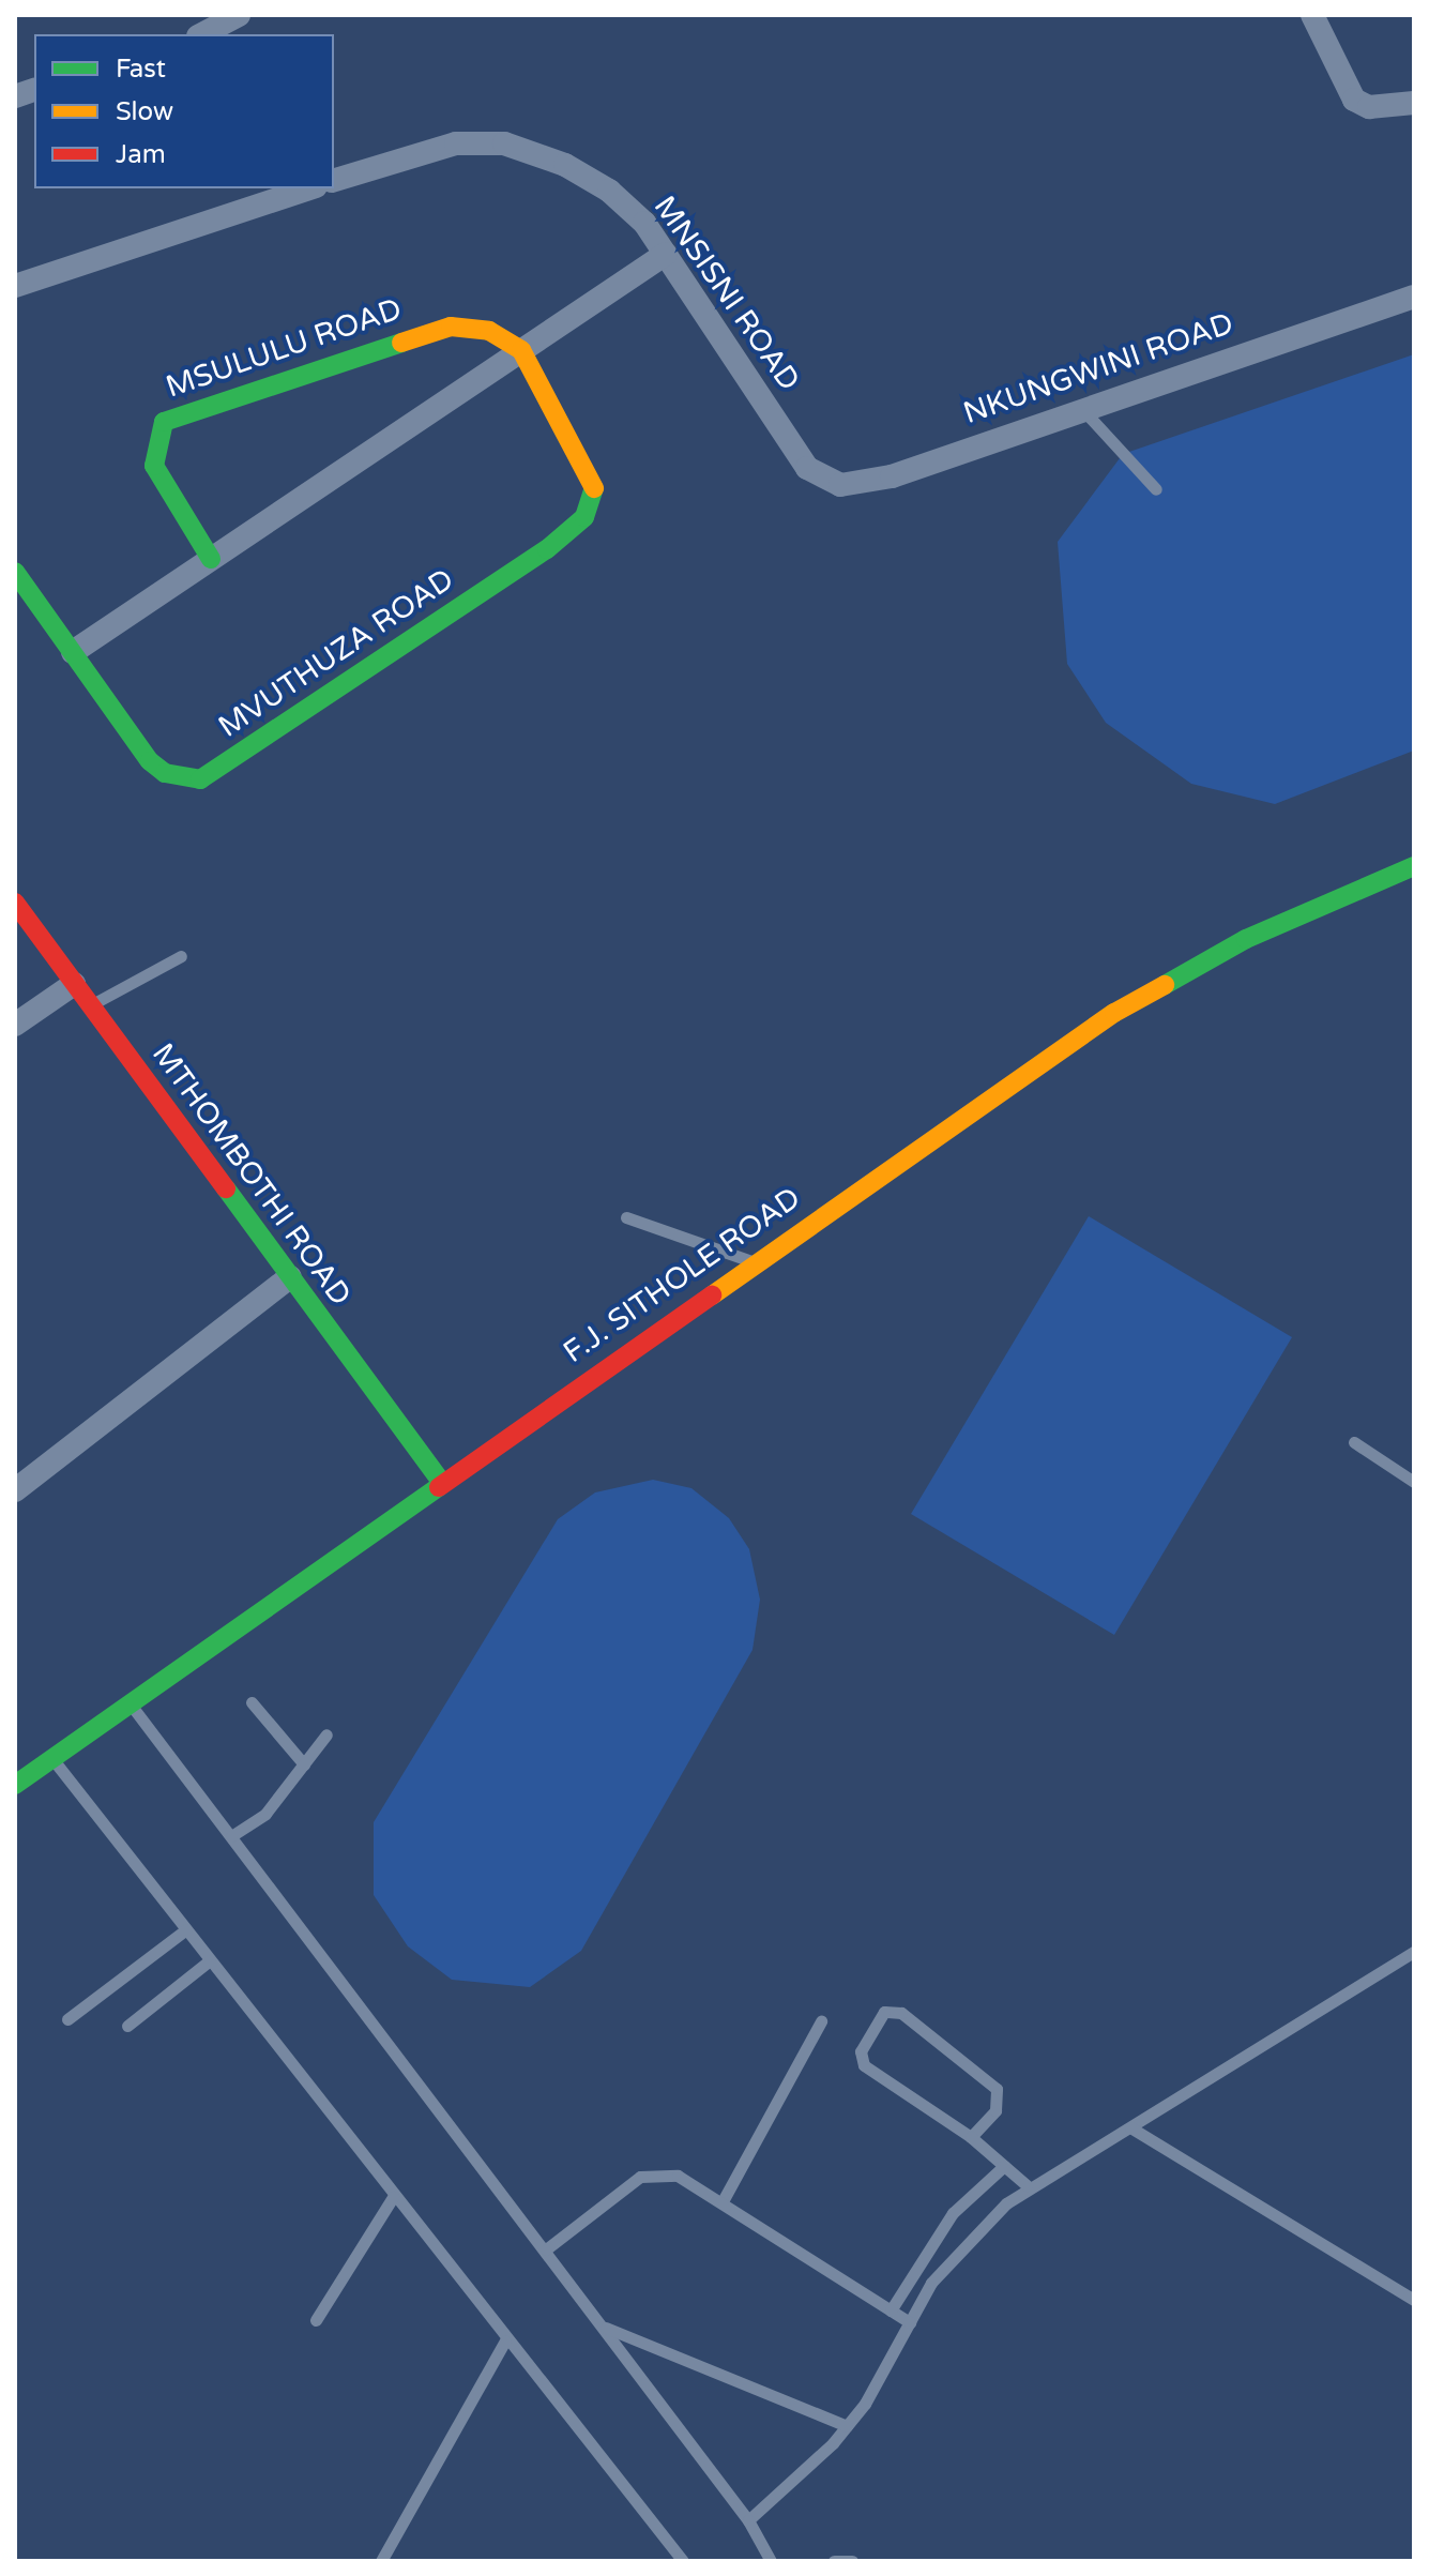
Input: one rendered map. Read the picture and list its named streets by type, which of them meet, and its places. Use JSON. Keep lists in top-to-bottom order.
{
  "streets": {
    "street": [
      "MNSISNI ROAD",
      "MSULULU ROAD",
      "NKUNGWINI ROAD",
      "MVUTHUZA ROAD",
      "MTHOMBOTHI ROAD",
      "F.J. SITHOLE ROAD"
    ]
  },
  "crossings": [
    ["MNSISNI ROAD", "NKUNGWINI ROAD"],
    ["MSULULU ROAD", "MVUTHUZA ROAD"],
    ["MTHOMBOTHI ROAD", "F.J. SITHOLE ROAD"]
  ],
  "legend": ["Fast", "Slow", "Jam"]
}
